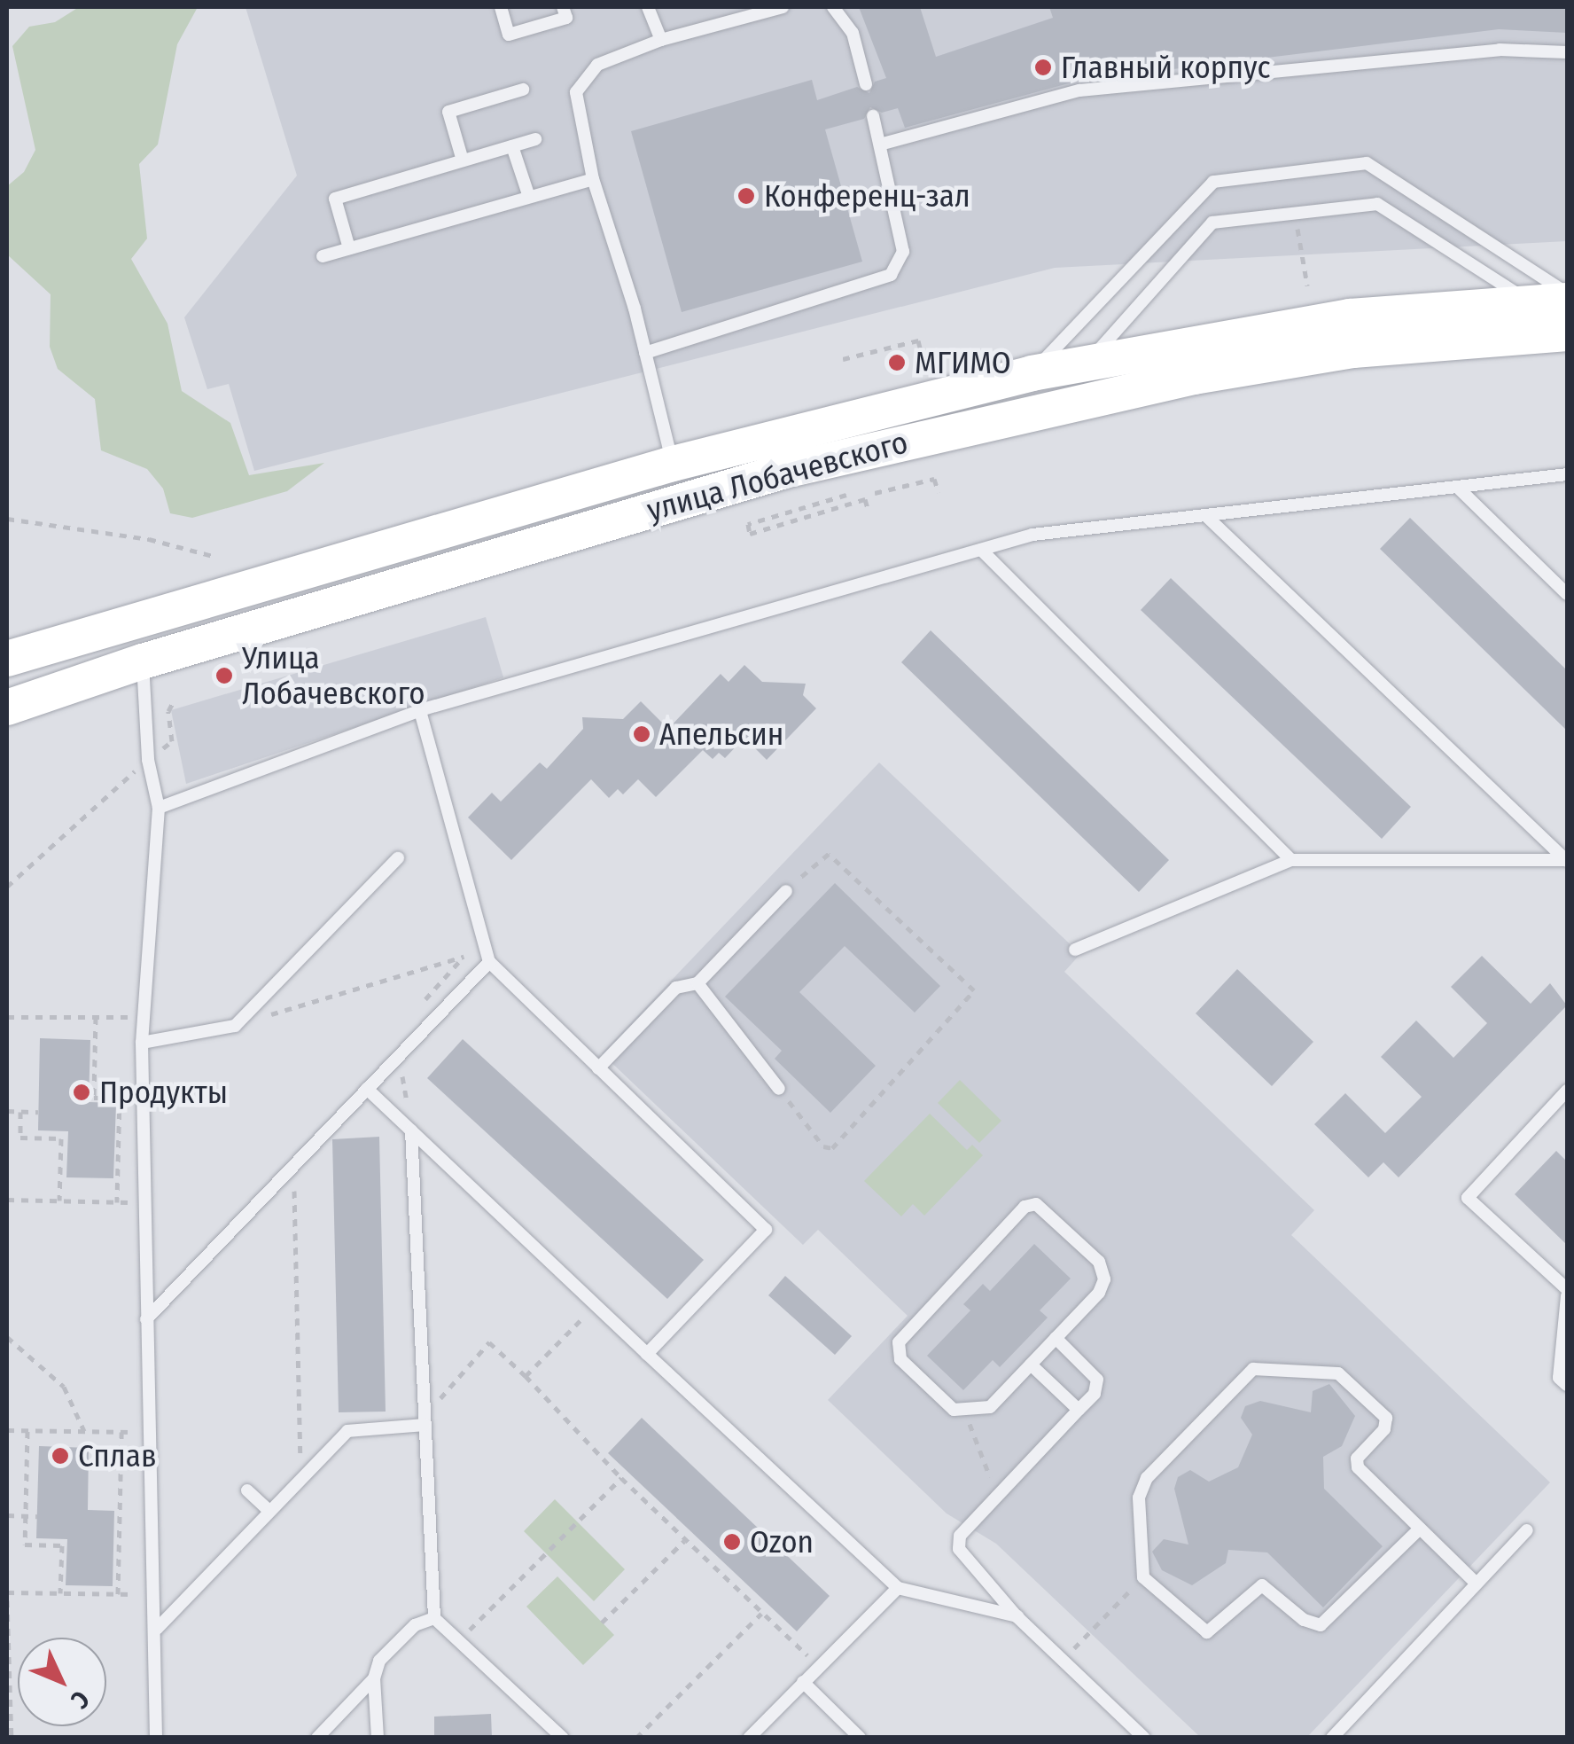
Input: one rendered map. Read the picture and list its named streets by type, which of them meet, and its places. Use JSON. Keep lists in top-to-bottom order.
{
  "streets": {
    "main road": ["улица Лобачевского"]
  },
  "places": [
    "Главный корпус",
    "Конференц-зал",
    "МГИМО",
    "Улица Лобачевского",
    "Апельсин",
    "Продукты",
    "Сплав",
    "Ozon"
  ],
  "north": "bottom right"
}
